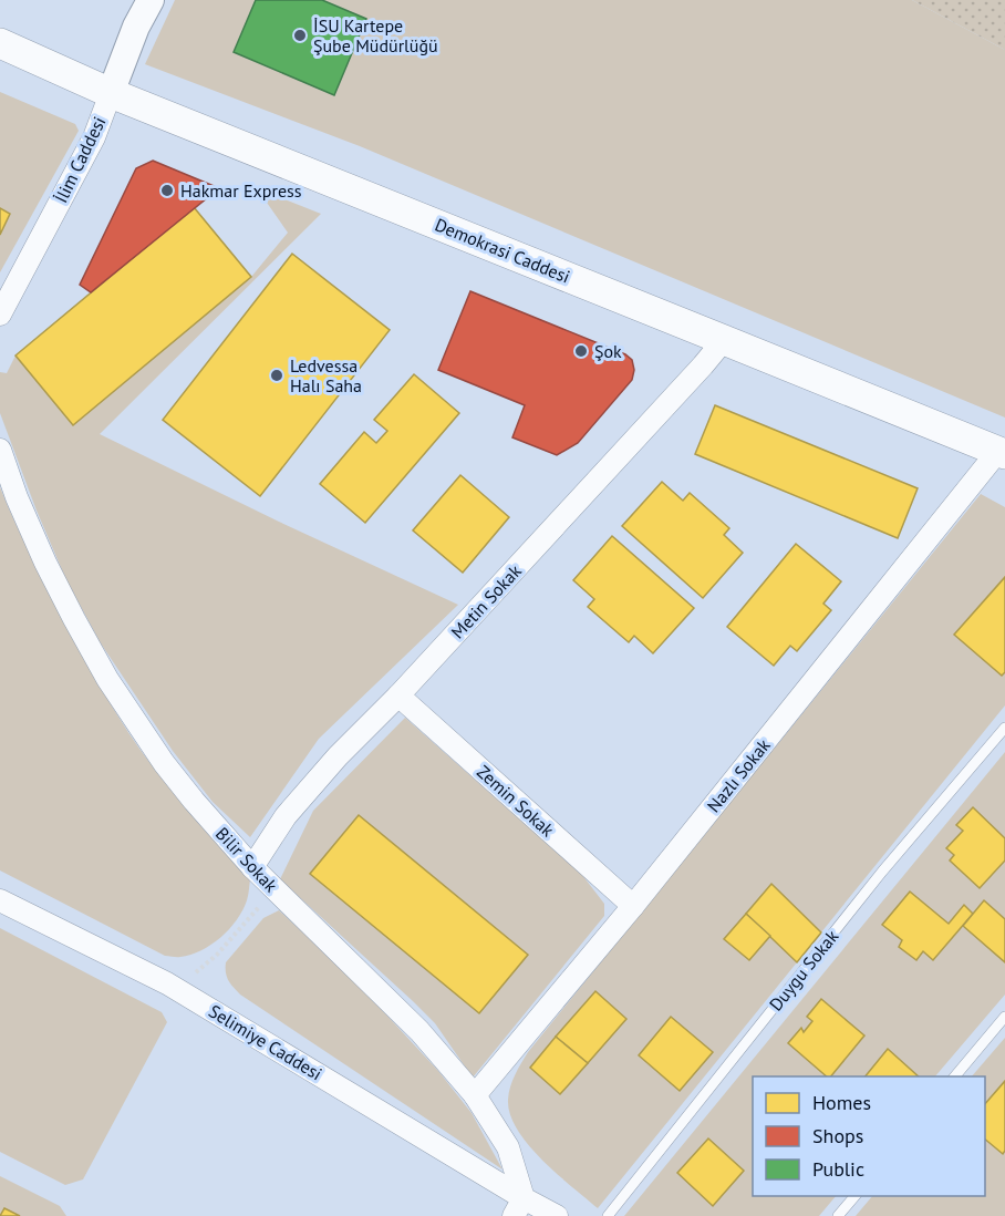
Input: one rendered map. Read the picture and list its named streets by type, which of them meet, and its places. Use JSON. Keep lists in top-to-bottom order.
{
  "streets": {
    "main road": ["Demokrasi Caddesi"],
    "street": [
      "İlim Caddesi",
      "Metin Sokak",
      "Nazlı Sokak",
      "Zemin Sokak",
      "Bilir Sokak",
      "Selimiye Caddesi"
    ],
    "lane": ["Duygu Sokak"]
  },
  "crossings": [
    ["İlim Caddesi", "Demokrasi Caddesi"],
    ["Demokrasi Caddesi", "Metin Sokak"],
    ["Demokrasi Caddesi", "Nazlı Sokak"],
    ["Metin Sokak", "Zemin Sokak"],
    ["Metin Sokak", "Bilir Sokak"],
    ["Nazlı Sokak", "Zemin Sokak"],
    ["Nazlı Sokak", "Bilir Sokak"],
    ["Bilir Sokak", "Selimiye Caddesi"]
  ],
  "places": [
    "İSU Kartepe Şube Müdürlüğü",
    "Hakmar Express",
    "Şok",
    "Ledvessa Halı Saha"
  ],
  "legend": ["Homes", "Shops", "Public"]
}
